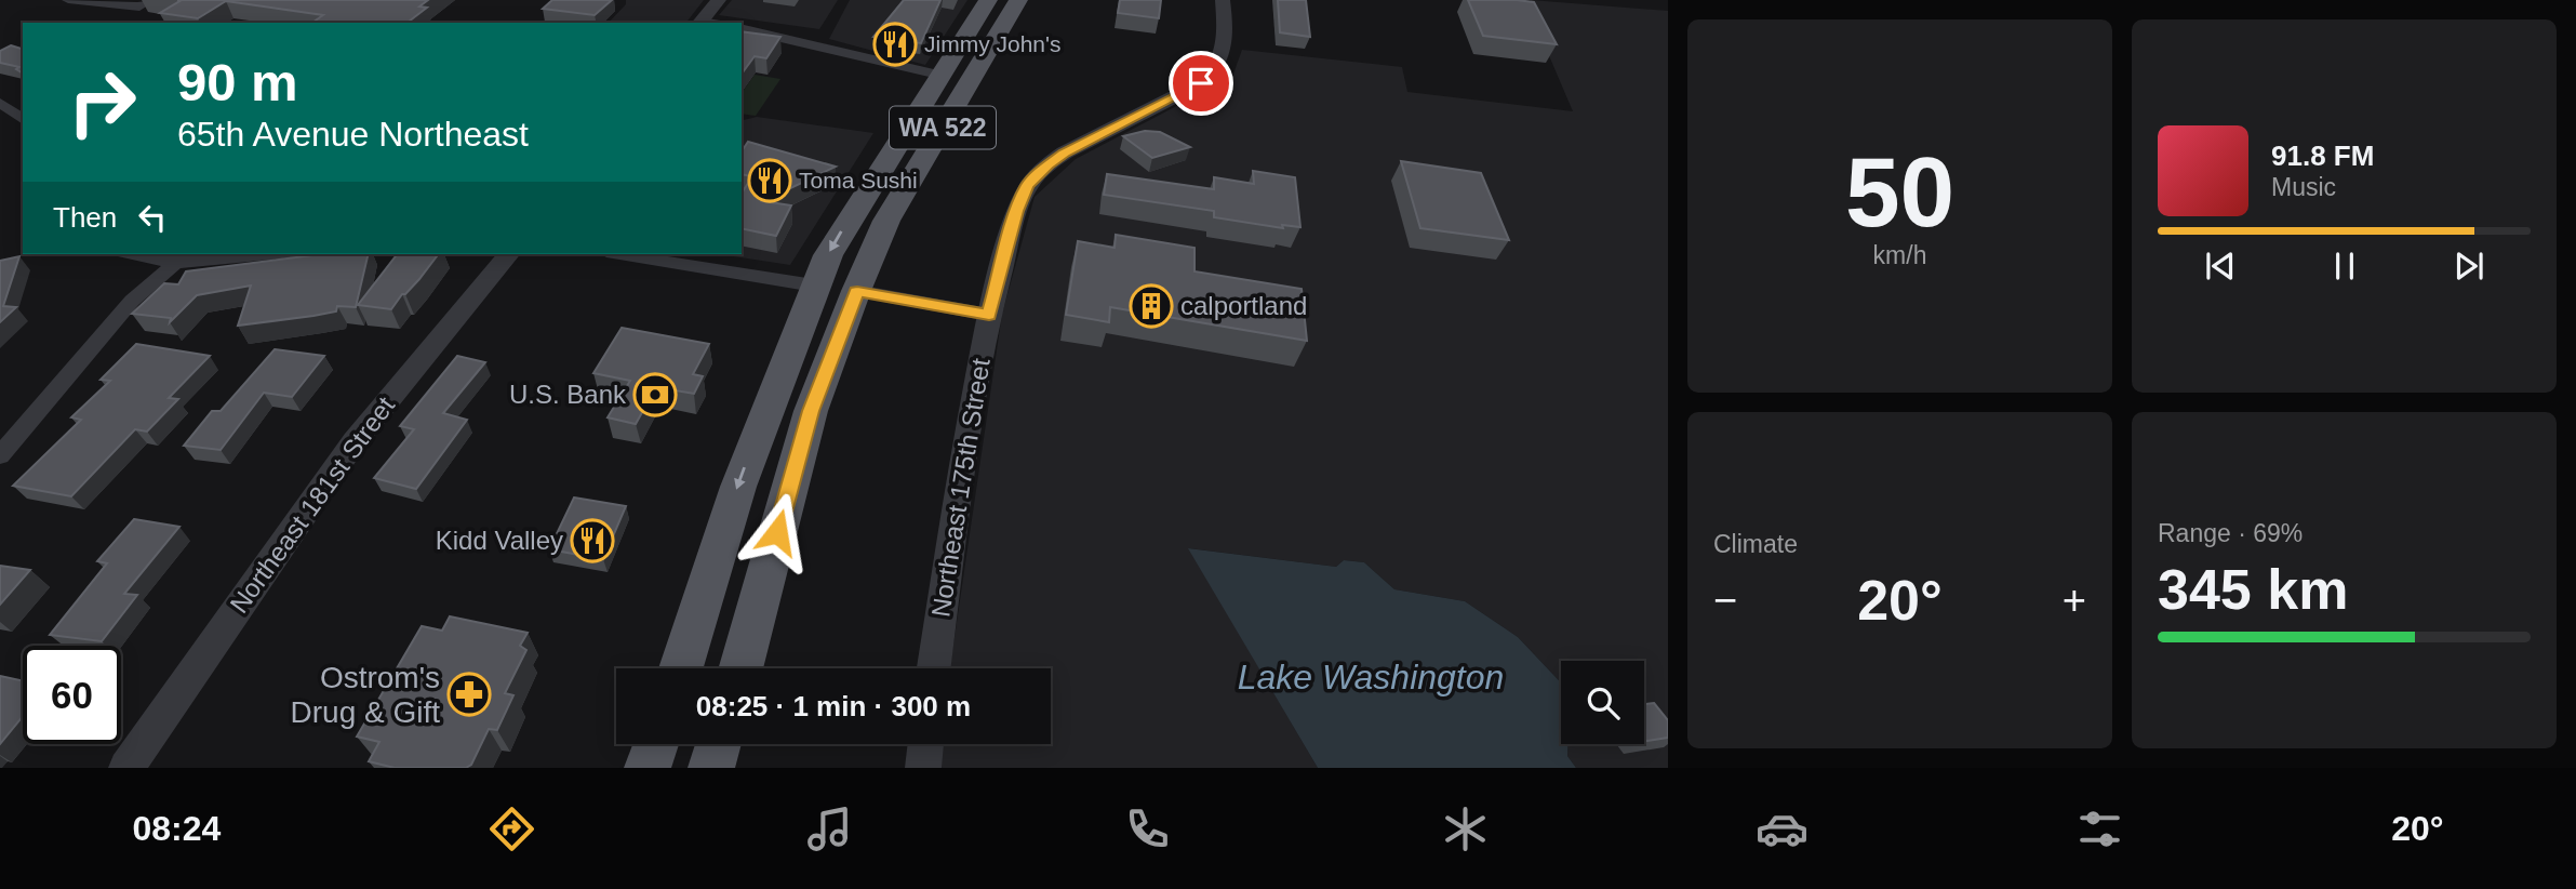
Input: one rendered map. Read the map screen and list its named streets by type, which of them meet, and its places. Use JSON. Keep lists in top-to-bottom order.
{
  "streets": {
    "main road": ["WA 522"],
    "street": ["Northeast 175th Street", "Northeast 181st Street"]
  },
  "water": ["Lake Washington"],
  "places": {
    "restaurant": ["Jimmy John's", "Toma Sushi", "Kidd Valley"],
    "building": ["calportland"],
    "bank": ["U.S. Bank"],
    "pharmacy": ["Ostrom's Drug & Gift"]
  },
  "page": {
    "tile": [
      ["50", "km/h"],
      "Climate",
      ["Range · 69%", "345 km"]
    ],
    "turn": ["90 m", "65th Avenue Northeast"],
    "song": ["91.8 FM", "Music"],
    "then": "Then",
    "heat": ["−", "20°", "+"],
    "limit": "60",
    "trip": "08:25 · 1 min · 300 m",
    "tabs": ["08:24", "20°"]
  }
}
